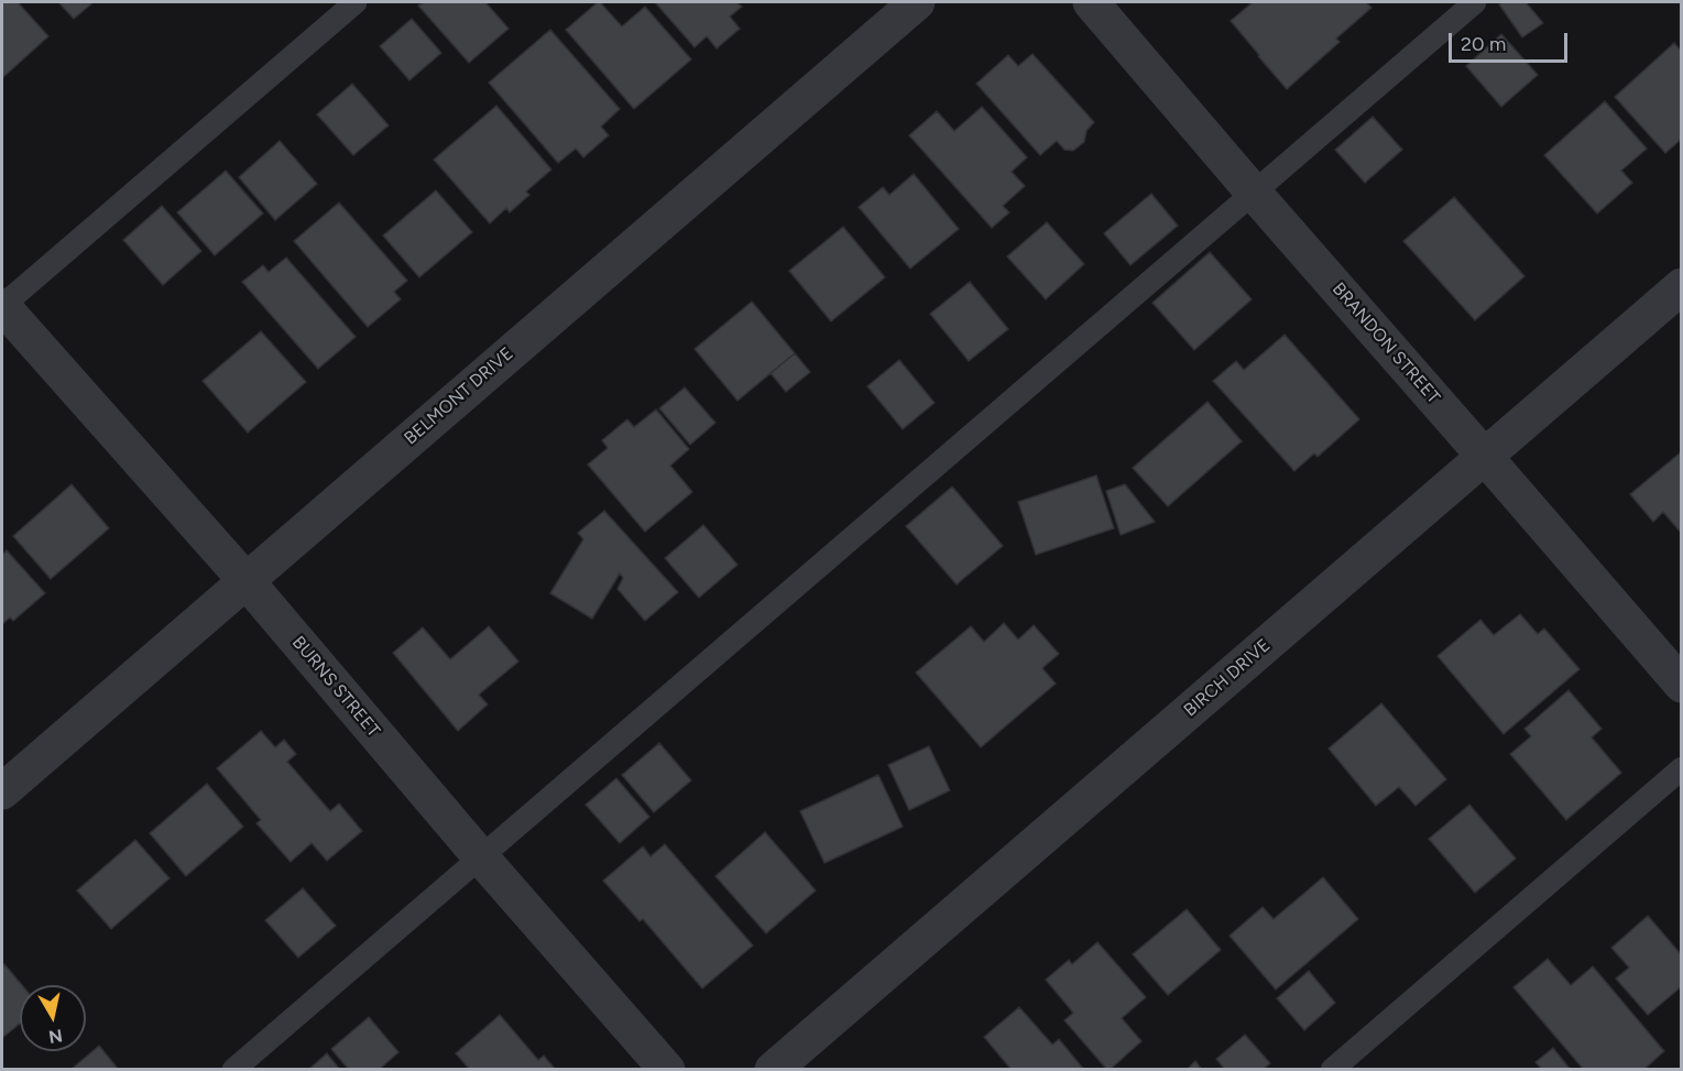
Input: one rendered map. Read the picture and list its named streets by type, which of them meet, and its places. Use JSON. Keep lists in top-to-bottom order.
{
  "streets": {
    "street": [
      "BRANDON STREET",
      "BELMONT DRIVE",
      "BIRCH DRIVE",
      "BURNS STREET"
    ]
  },
  "crossings": [
    ["BRANDON STREET", "BIRCH DRIVE"],
    ["BELMONT DRIVE", "BURNS STREET"]
  ],
  "scale_bar": "20 m",
  "north": "bottom"
}
